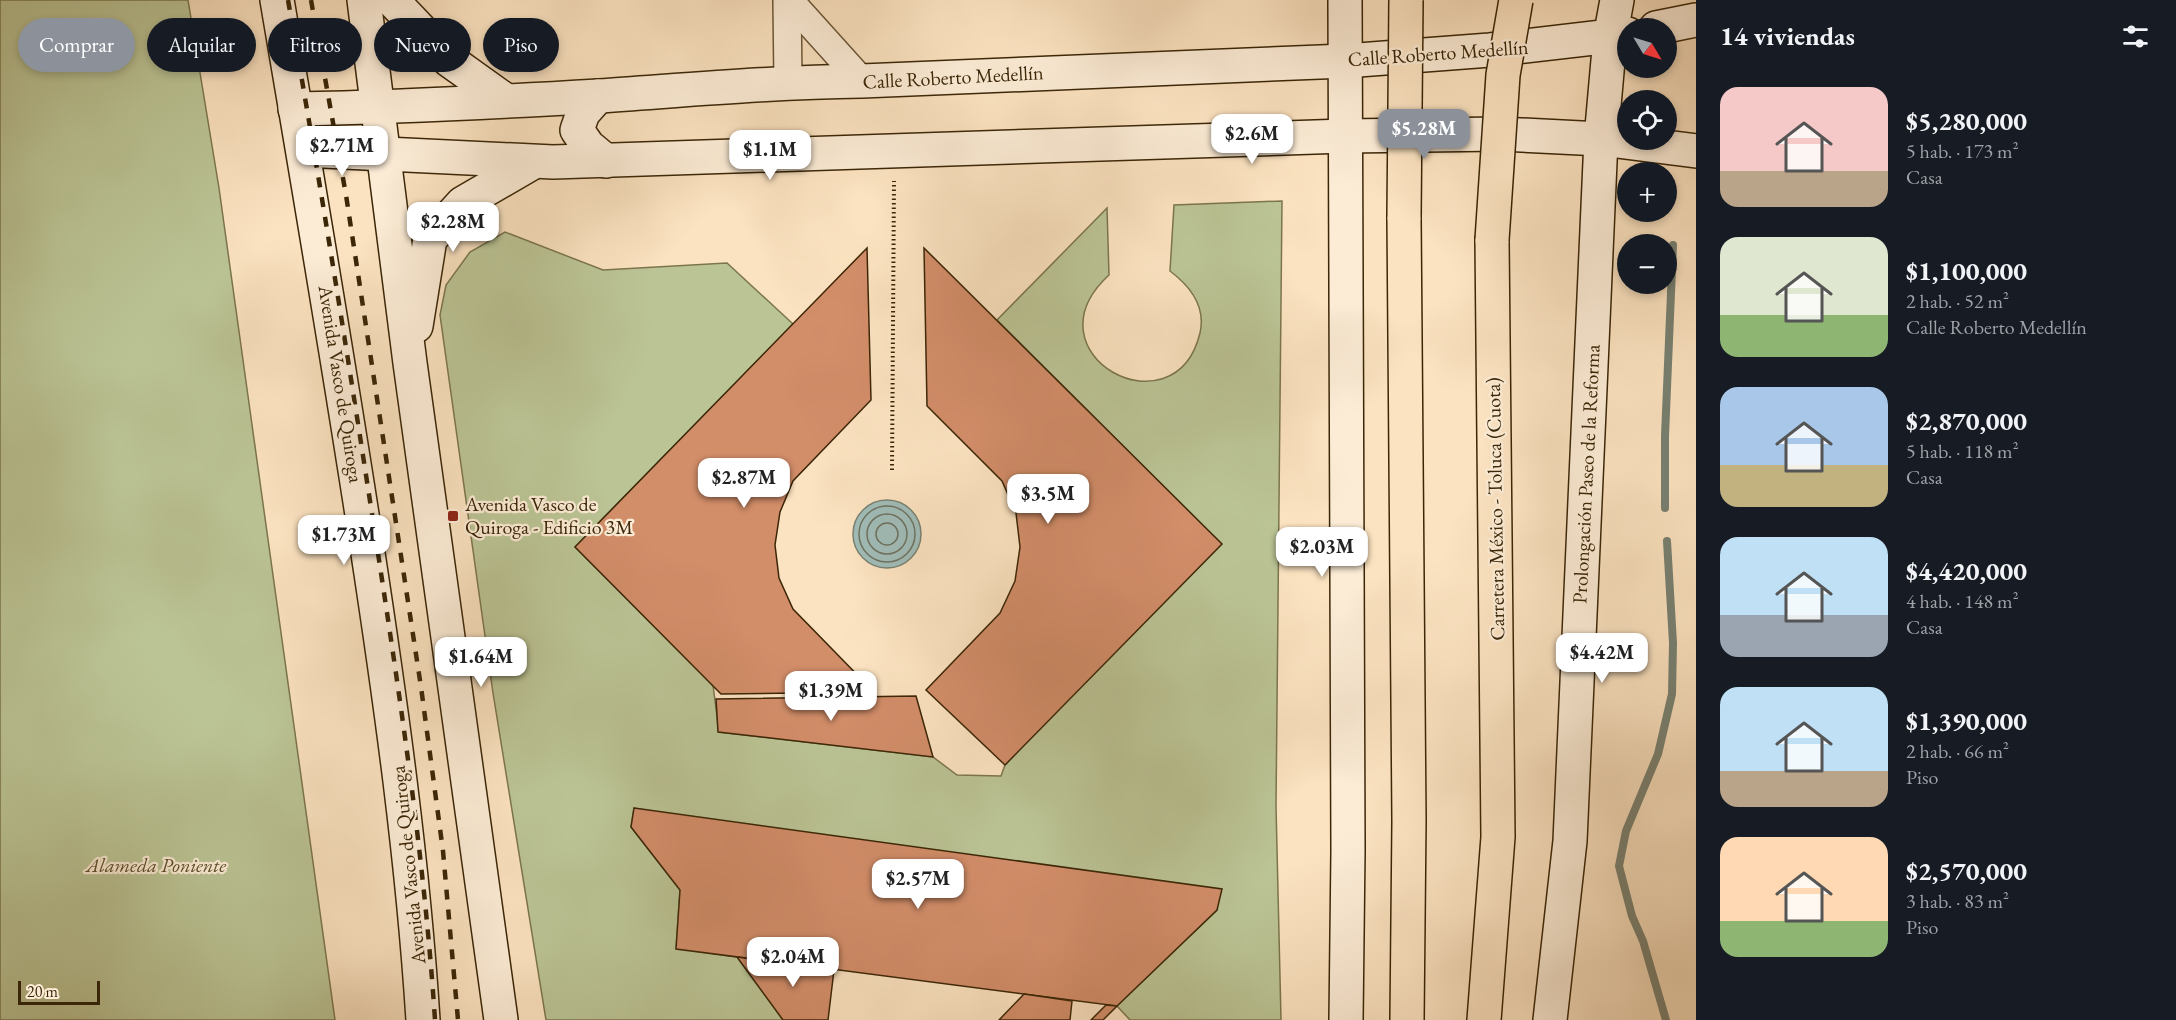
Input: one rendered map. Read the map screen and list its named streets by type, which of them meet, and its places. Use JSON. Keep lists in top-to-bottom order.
{
  "streets": {
    "highway": ["Carretera México - Toluca (Cuota)"],
    "main road": ["Calle Roberto Medellín", "Avenida Vasco de Quiroga", "Prolongación Paseo de la Reforma"]
  },
  "crossings": [
    ["Calle Roberto Medellín", "Avenida Vasco de Quiroga"]
  ],
  "parks": ["Alameda Poniente"],
  "places": {
    "transit": ["Avenida Vasco de Quiroga - Edificio 3M"]
  },
  "scale_bar": "20 m",
  "north": "bottom right",
  "page": {
    "heading": "14 viviendas",
    "map_buttons": ["+", "−"],
    "chip": [
      "Comprar",
      "Alquilar",
      "Filtros",
      "Nuevo",
      "Piso"
    ],
    "list": [
      {
        "name": "$5,280,000",
        "note": "5 hab. · 173 m² · Casa"
      },
      {
        "name": "$1,100,000",
        "note": "2 hab. · 52 m² · Calle Roberto Medellín"
      },
      {
        "name": "$2,870,000",
        "note": "5 hab. · 118 m² · Casa"
      },
      {
        "name": "$4,420,000",
        "note": "4 hab. · 148 m² · Casa"
      },
      {
        "name": "$1,390,000",
        "note": "2 hab. · 66 m² · Piso"
      },
      {
        "name": "$2,570,000",
        "note": "3 hab. · 83 m² · Piso"
      }
    ],
    "price": [
      "$5.28M",
      "$2.6M",
      "$2.71M",
      "$1.1M",
      "$2.28M",
      "$2.87M",
      "$3.5M",
      "$1.73M",
      "$2.03M",
      "$4.42M",
      "$1.64M",
      "$1.39M",
      "$2.57M",
      "$2.04M"
    ],
    "scale": "20 m"
  }
}
